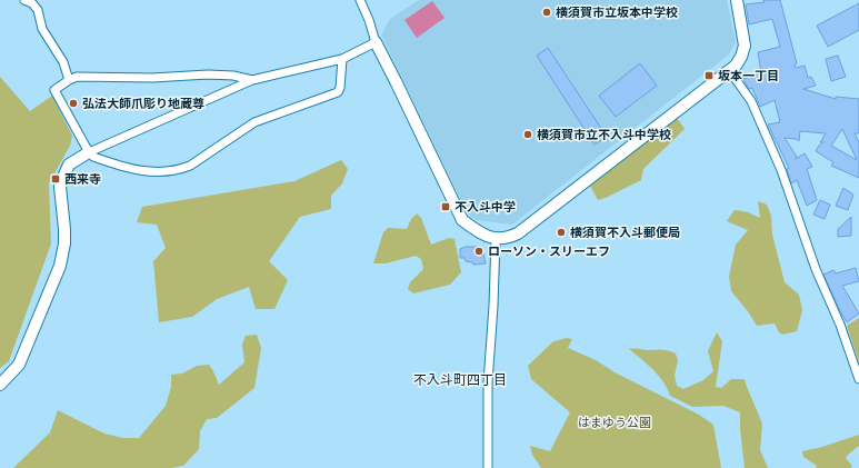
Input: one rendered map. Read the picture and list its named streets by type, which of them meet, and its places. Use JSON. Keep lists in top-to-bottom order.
{
  "districts": ["不入斗町四丁目"],
  "parks": ["はまゆう公園"],
  "places": {
    "other": [
      "横須賀市立坂本中学校",
      "弘法大師爪彫り地蔵尊",
      "横須賀市立不入斗中学校",
      "横須賀不入斗郵便局",
      "ローソン・スリーエフ"
    ],
    "transit": ["坂本一丁目", "西来寺", "不入斗中学"]
  }
}
